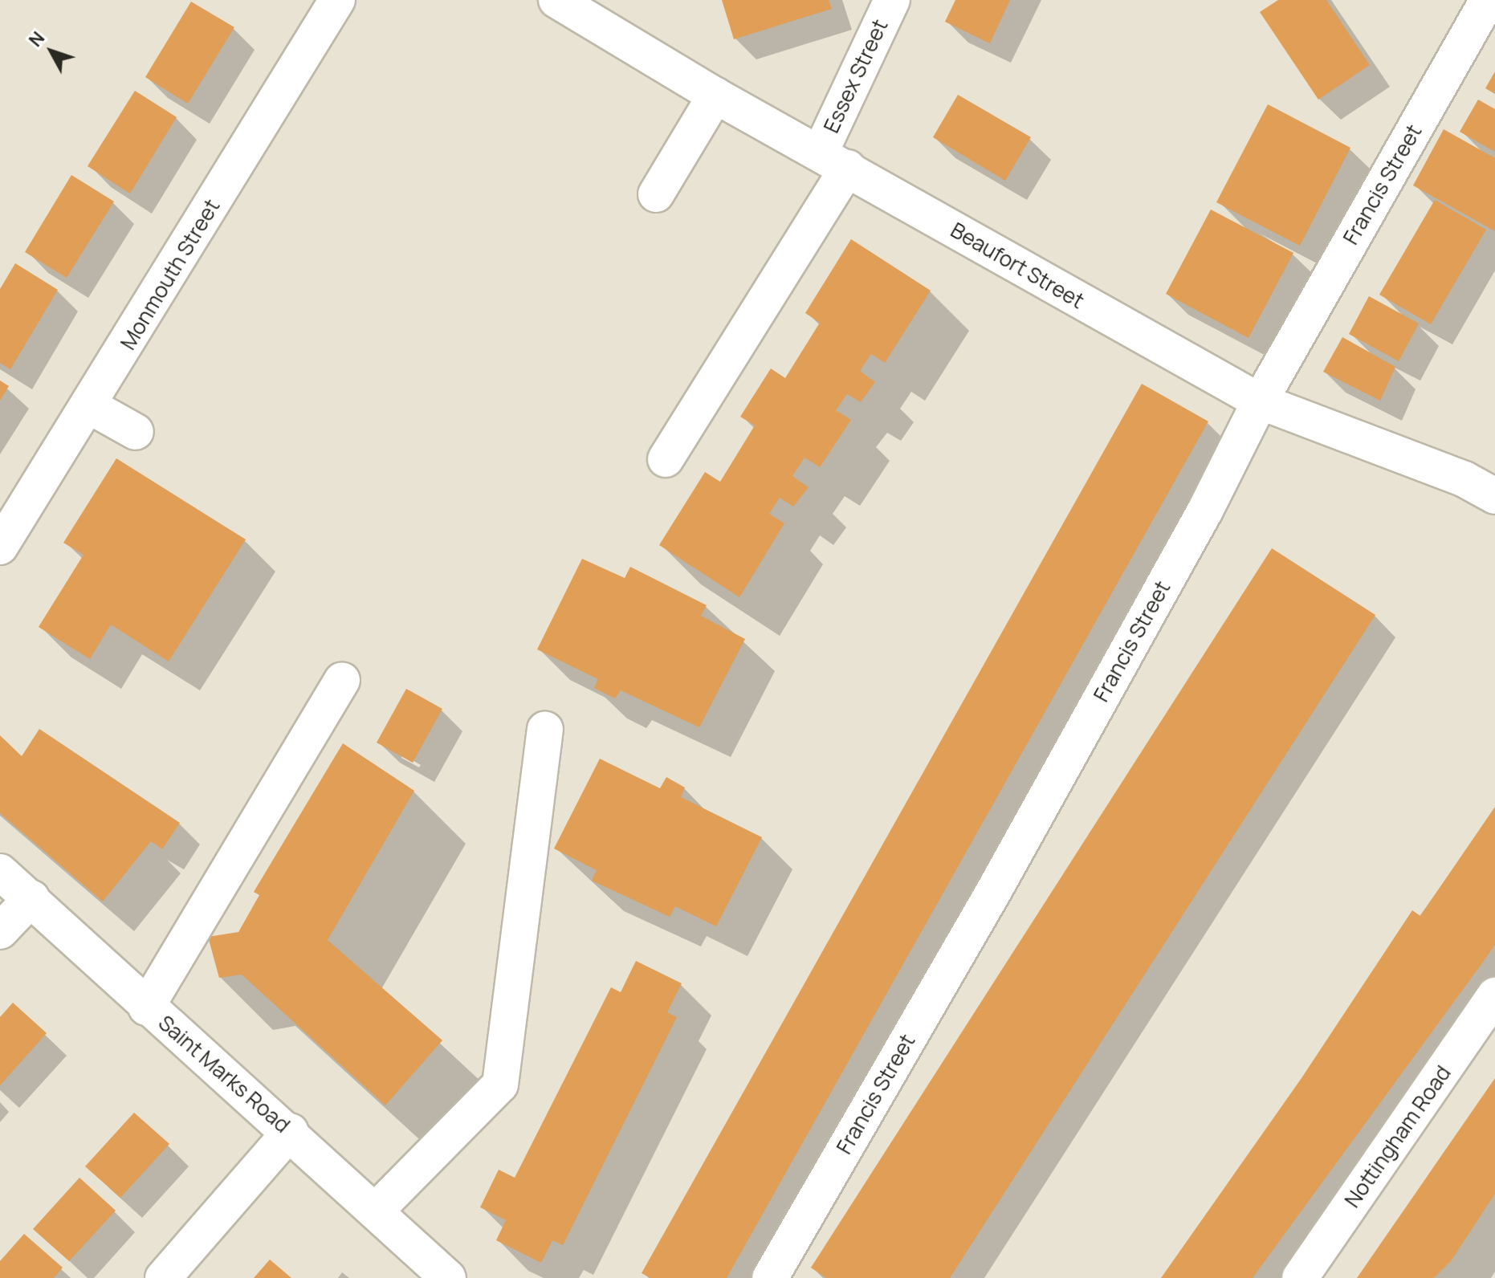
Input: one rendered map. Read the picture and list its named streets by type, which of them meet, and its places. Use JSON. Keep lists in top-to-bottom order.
{
  "streets": {
    "street": [
      "Essex Street",
      "Francis Street",
      "Beaufort Street",
      "Monmouth Street",
      "Saint Marks Road",
      "Nottingham Road"
    ]
  },
  "crossings": [
    ["Essex Street", "Beaufort Street"],
    ["Francis Street", "Beaufort Street"]
  ],
  "north": "top left"
}
